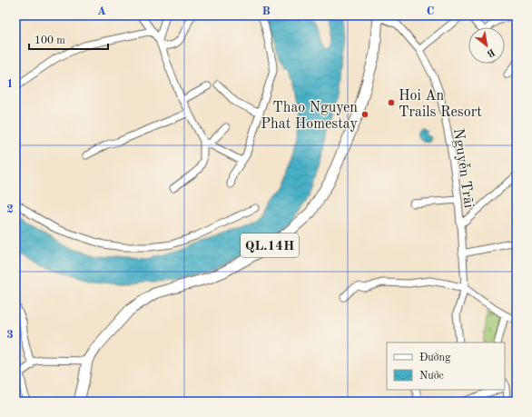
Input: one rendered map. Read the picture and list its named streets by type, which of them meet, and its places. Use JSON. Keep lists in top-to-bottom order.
{
  "streets": {
    "main road": ["QL.14H"],
    "street": ["Nguyễn Trãi"]
  },
  "crossings": [
    ["Nguyễn Trãi", "QL.14H"]
  ],
  "places": ["Hoi An Trails Resort", "Thao Nguyen Phat Homestay"],
  "legend": ["Đường", "Nước"],
  "scale_bar": "100 m",
  "north": "bottom right",
  "grid": {
    "columns": ["A", "B", "C"],
    "rows": ["1", "2", "3"]
  }
}
